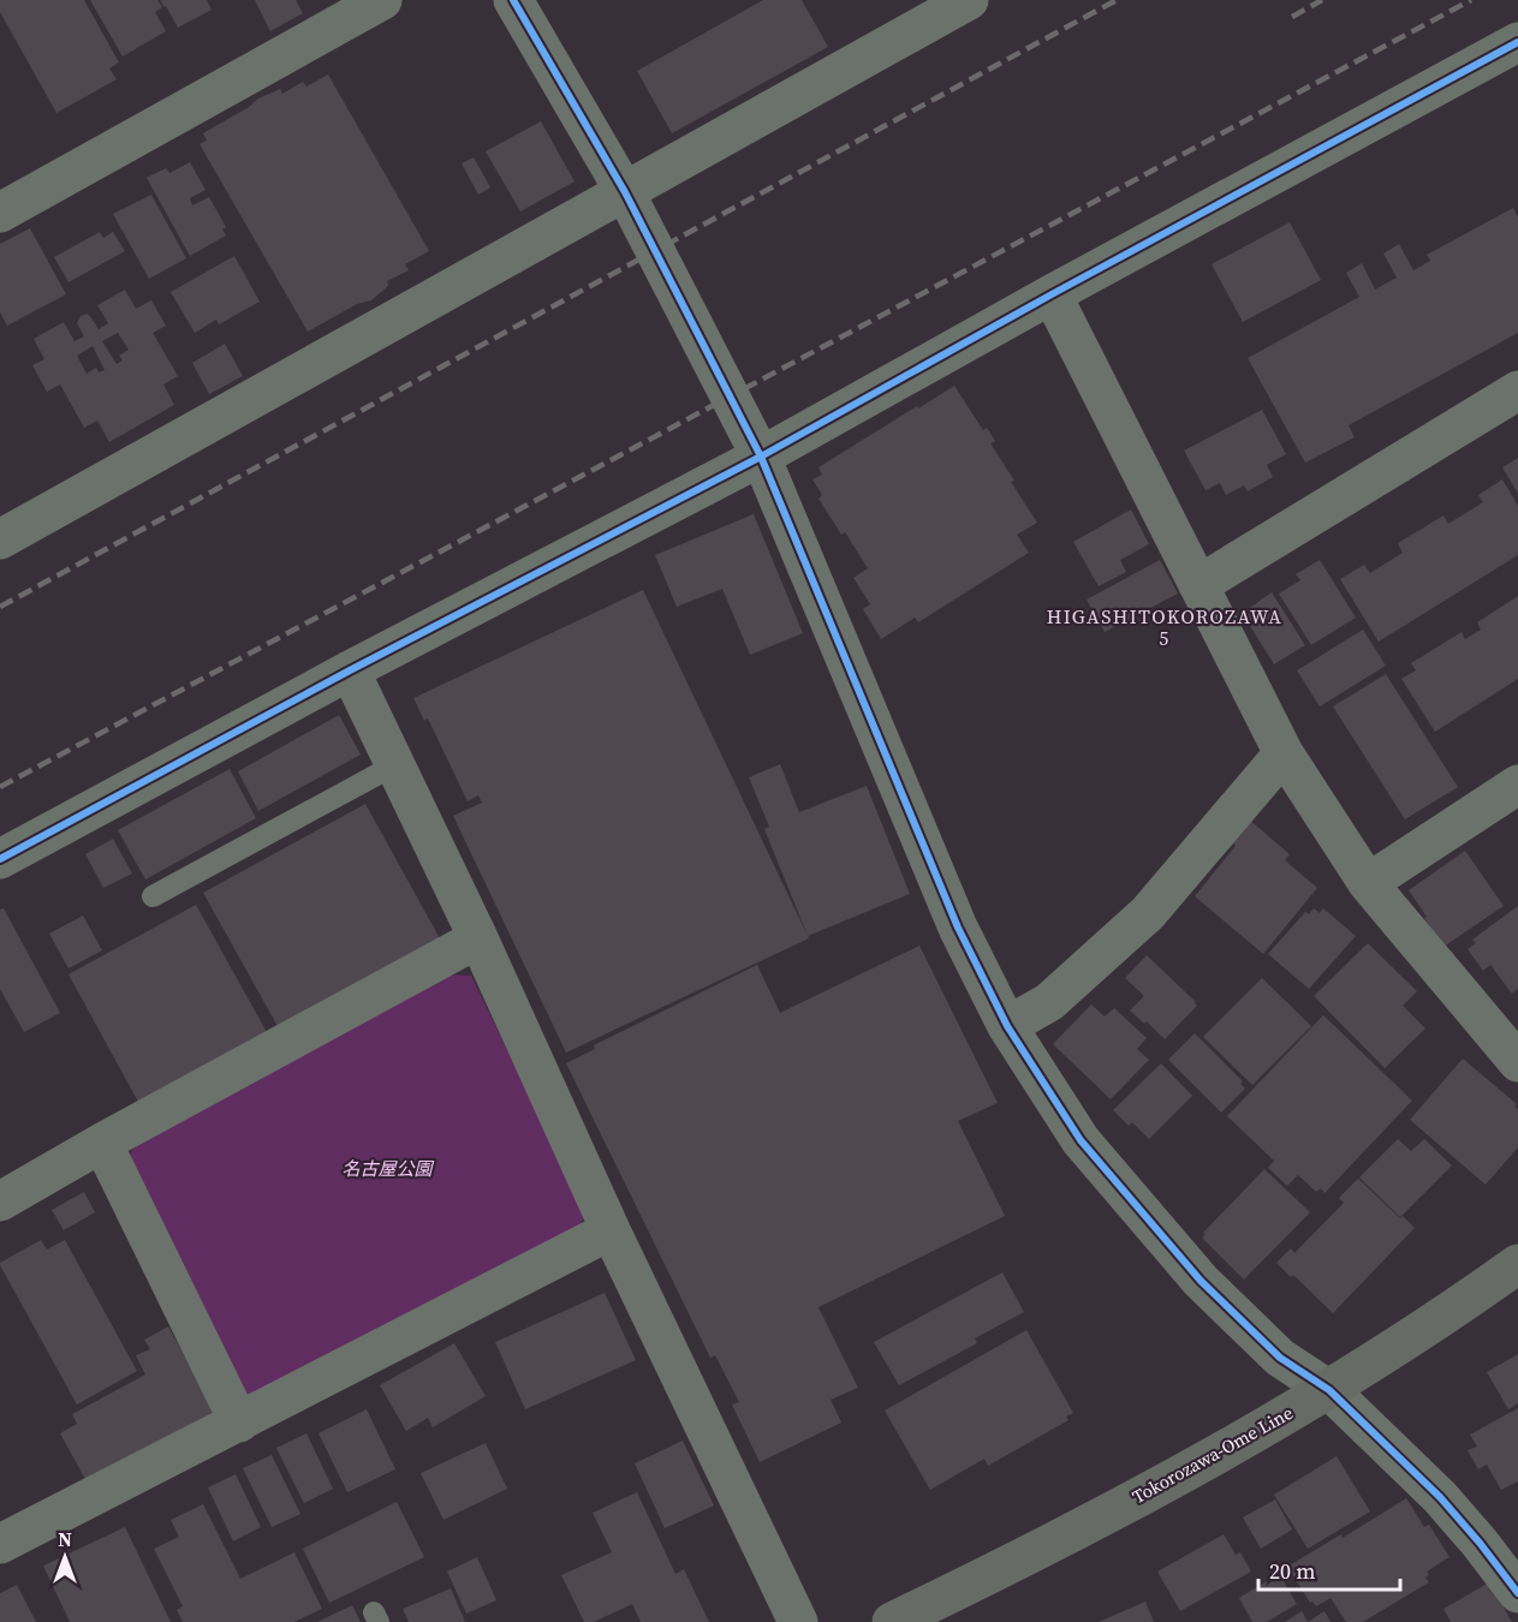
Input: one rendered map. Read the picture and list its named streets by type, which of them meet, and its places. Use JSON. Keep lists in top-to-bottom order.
{
  "streets": {
    "main road": ["Tokorozawa-Ome Line"]
  },
  "districts": ["HIGASHITOKOROZAWA 5"],
  "parks": ["名古屋公園"],
  "scale_bar": "20 m",
  "north": "top"
}
